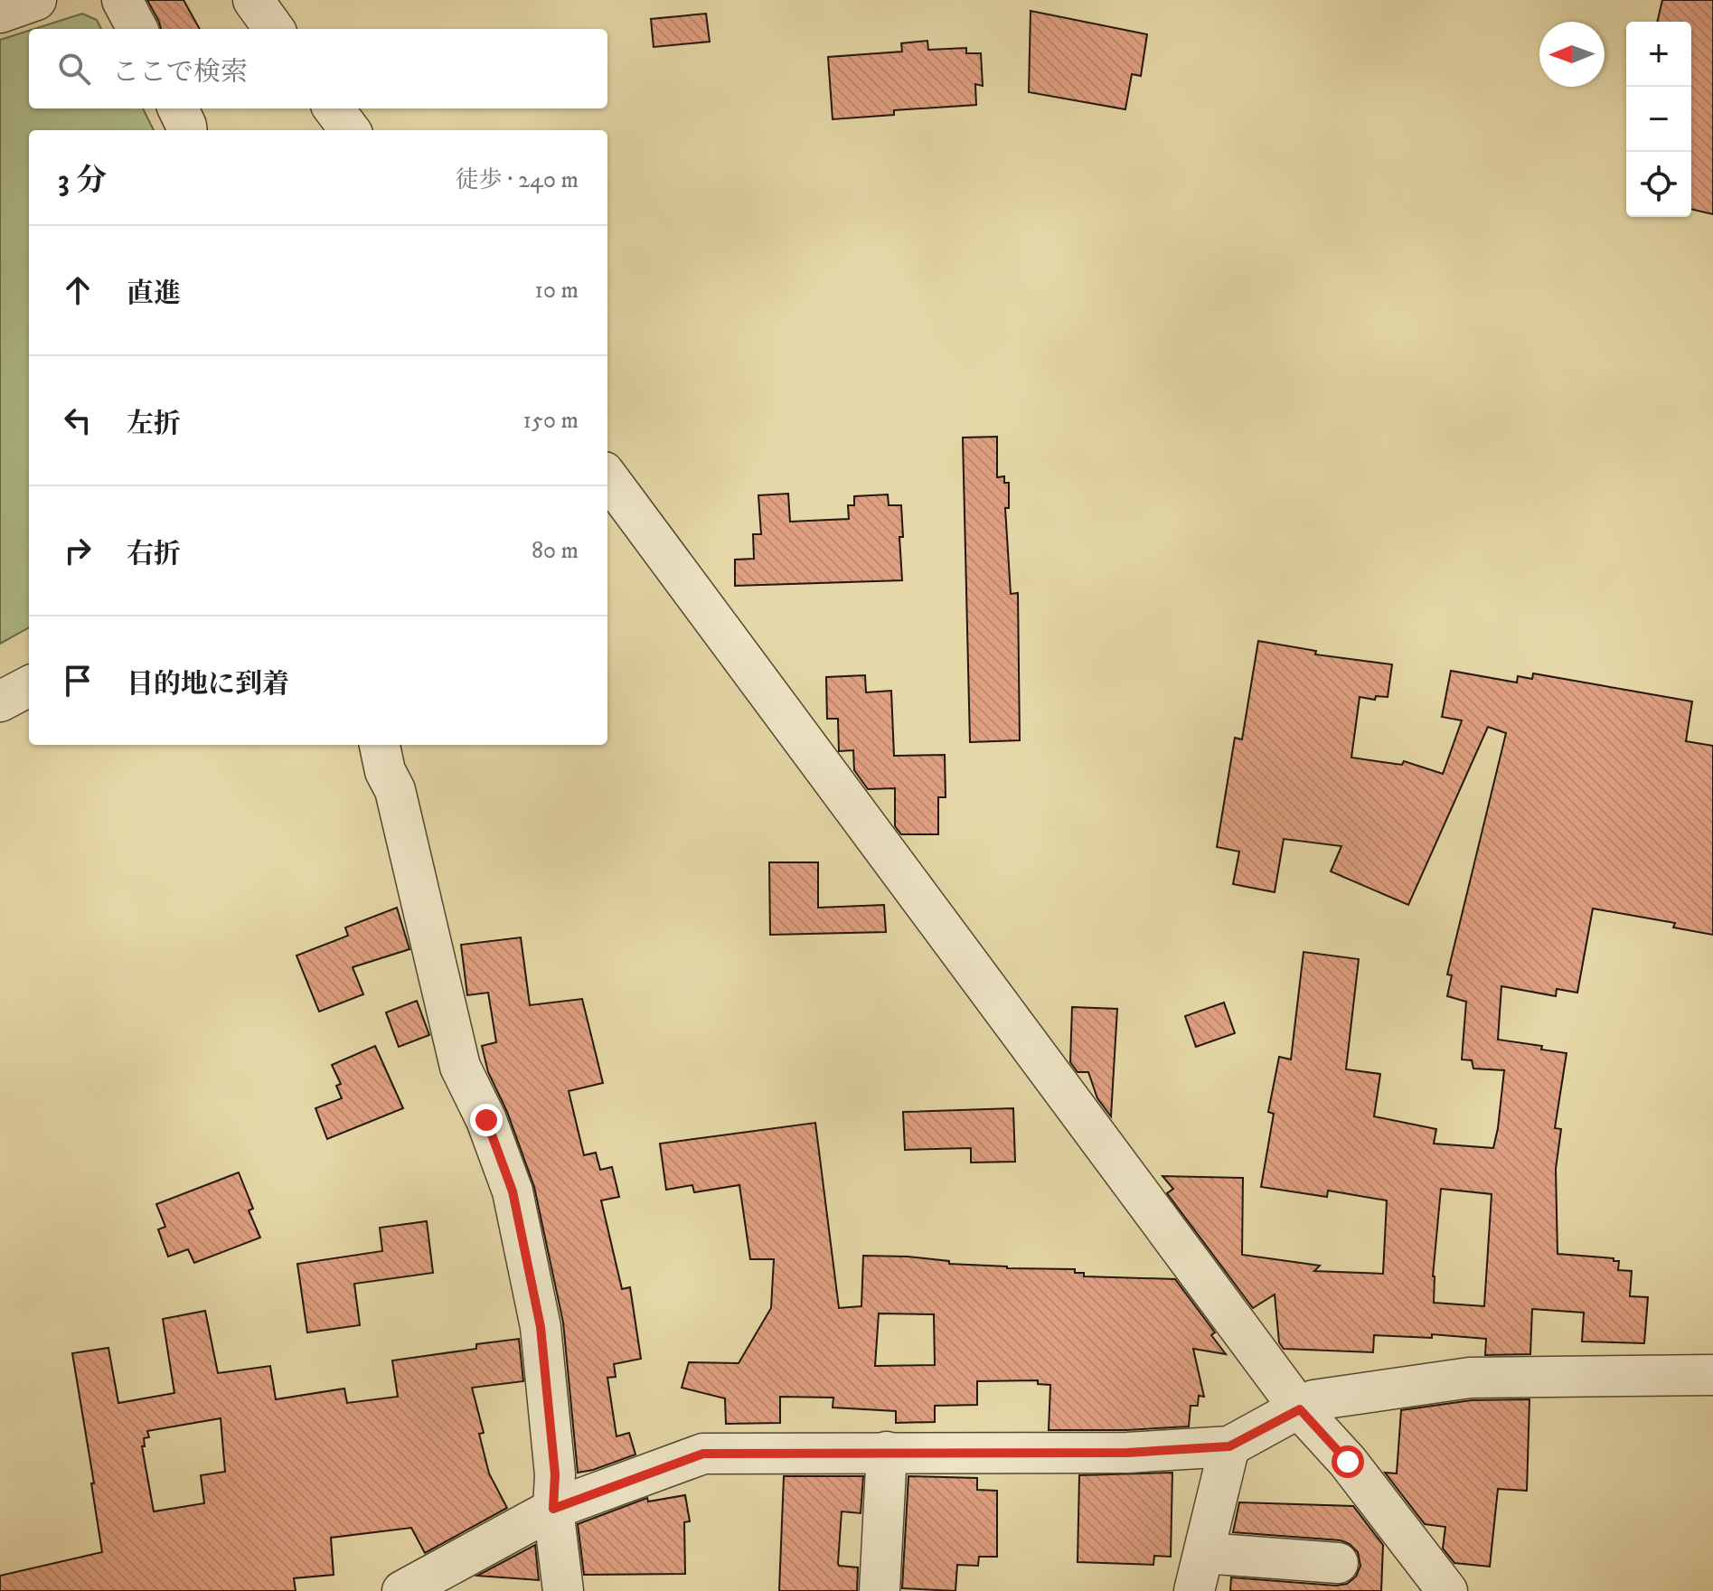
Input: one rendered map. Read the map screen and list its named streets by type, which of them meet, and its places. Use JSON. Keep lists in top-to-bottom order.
{
  "north": "left",
  "page": {
    "map_buttons": ["+", "−"],
    "search": "ここで検索",
    "heading": ["3 分", "徒歩 · 240 m"],
    "list": [
      ["直進", "10 m"],
      ["左折", "150 m"],
      ["右折", "80 m"],
      "目的地に到着"
    ]
  }
}
